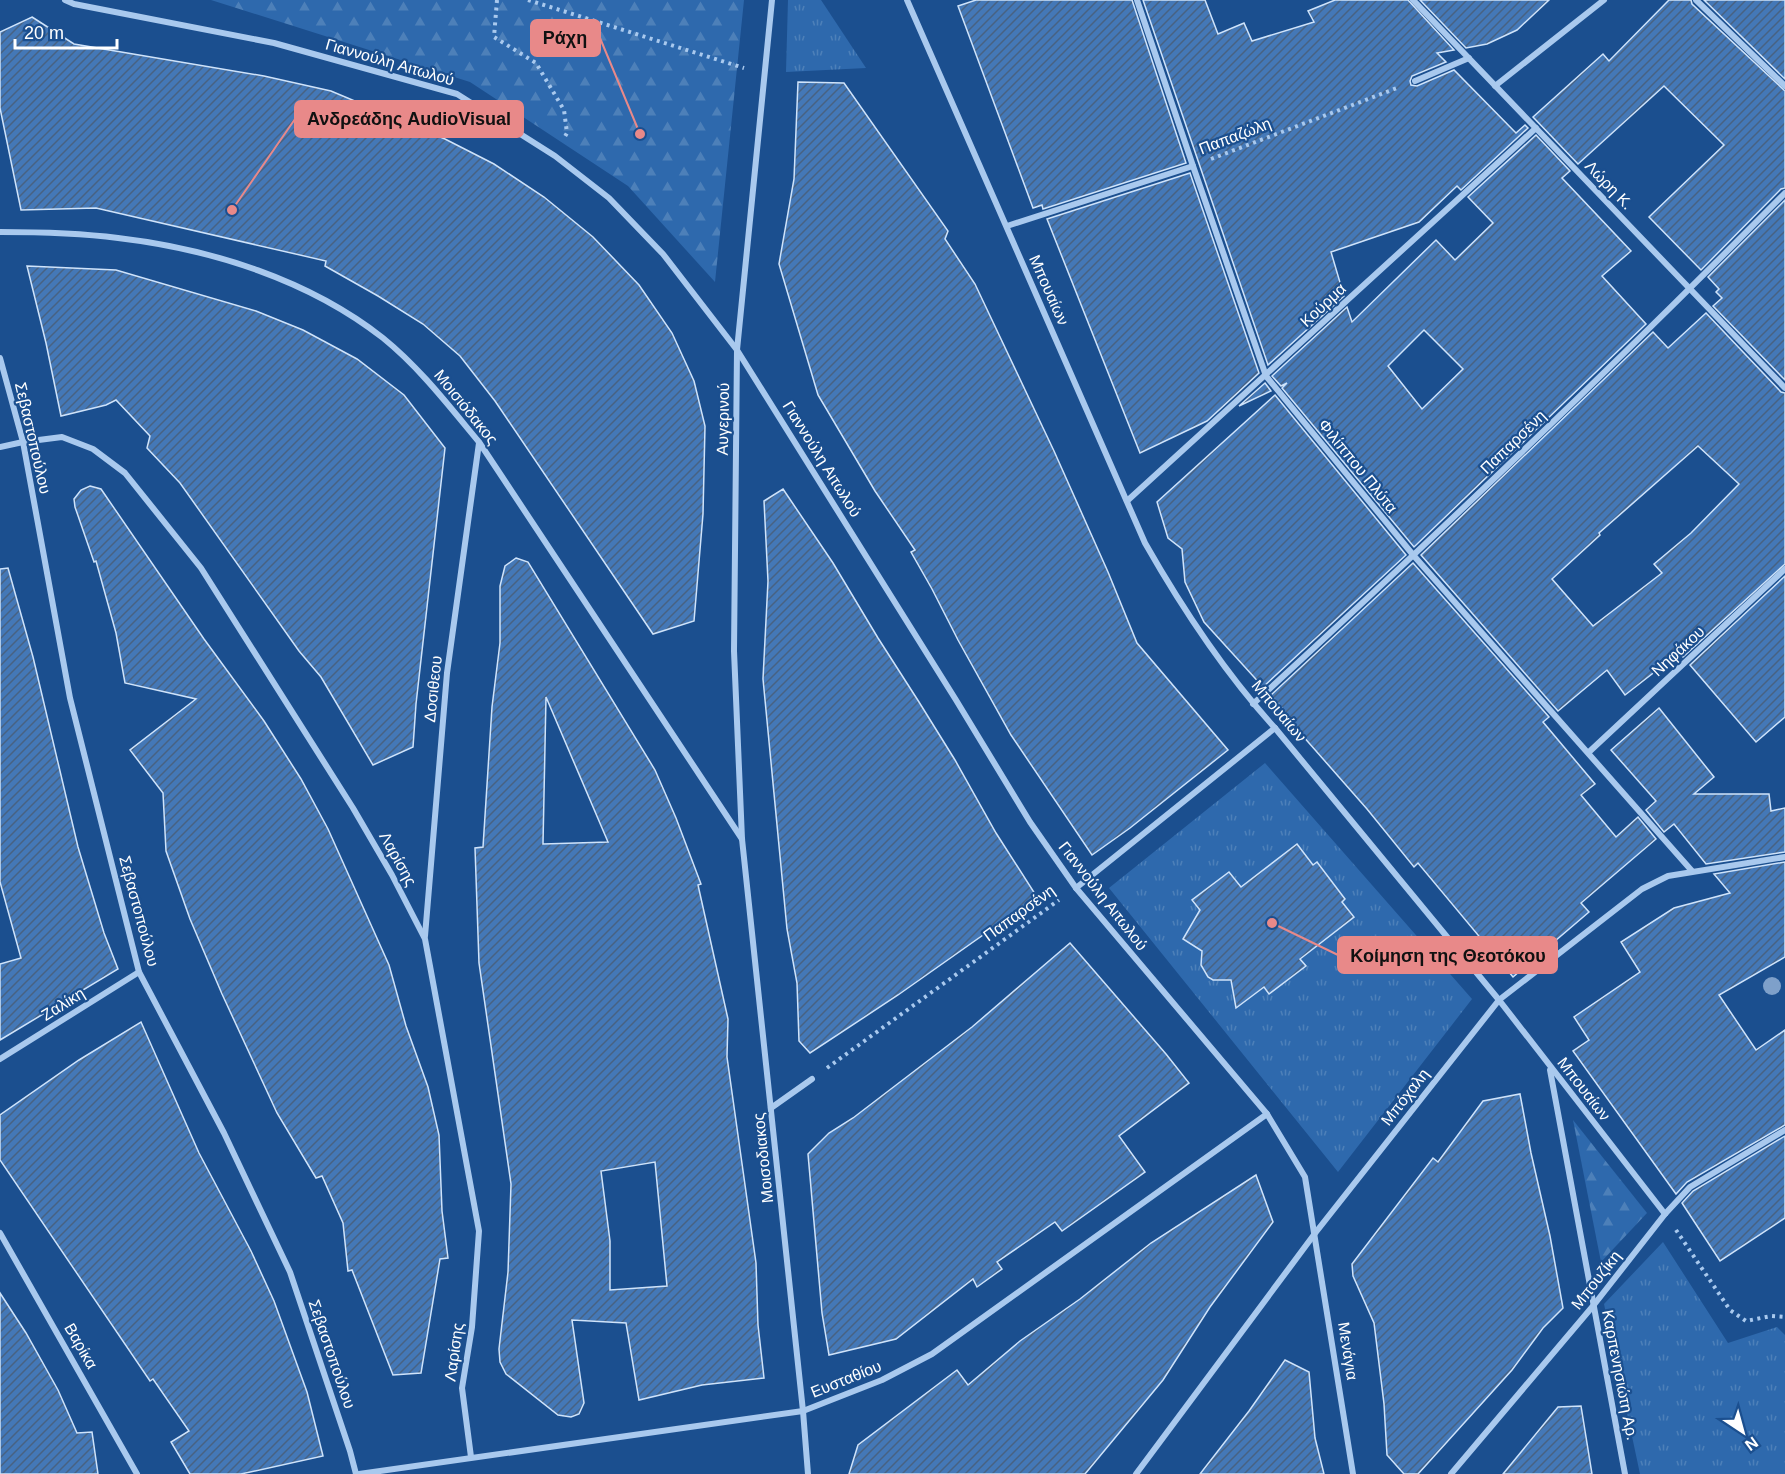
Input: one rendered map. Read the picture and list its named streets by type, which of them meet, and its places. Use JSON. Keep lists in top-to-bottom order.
{
  "streets": {
    "street": [
      "Γιαννούλη Αιτωλού",
      "Παπαζώλη",
      "Λώρη Κ.",
      "Μπουαίων",
      "Κούρμα",
      "Μοισιόδακος",
      "Αυγερινού",
      "Σεβαστοπούλου",
      "Παπαρσένη",
      "Φιλίππου Πλύτα",
      "Νηφάκου",
      "Δοσιθεου",
      "Λαρίσης",
      "Ζαλίκη",
      "Μπόχαλη",
      "Μοισοδιακος",
      "Μπουζίκη",
      "Βαρίκα",
      "Μενάγια",
      "Καρπενησιώτη Αρ.",
      "Ευσταθίου"
    ]
  },
  "crossings": [
    ["Γιαννούλη Αιτωλού", "Αυγερινού"],
    ["Γιαννούλη Αιτωλού", "Παπαρσένη"],
    ["Γιαννούλη Αιτωλού", "Μπόχαλη"],
    ["Γιαννούλη Αιτωλού", "Μενάγια"],
    ["Γιαννούλη Αιτωλού", "Ευσταθίου"],
    ["Παπαζώλη", "Μπουαίων"],
    ["Παπαζώλη", "Φιλίππου Πλύτα"],
    ["Λώρη Κ.", "Κούρμα"],
    ["Λώρη Κ.", "Παπαρσένη"],
    ["Μπουαίων", "Κούρμα"],
    ["Μπουαίων", "Παπαρσένη"],
    ["Μπουαίων", "Μπόχαλη"],
    ["Μπουαίων", "Μπουζίκη"],
    ["Μπουαίων", "Καρπενησιώτη Αρ."],
    ["Κούρμα", "Φιλίππου Πλύτα"],
    ["Μοισιόδακος", "Αυγερινού"],
    ["Μοισιόδακος", "Δοσιθεου"],
    ["Μοισιόδακος", "Μοισοδιακος"],
    ["Αυγερινού", "Μοισοδιακος"],
    ["Σεβαστοπούλου", "Λαρίσης"],
    ["Σεβαστοπούλου", "Ζαλίκη"],
    ["Σεβαστοπούλου", "Ευσταθίου"],
    ["Παπαρσένη", "Φιλίππου Πλύτα"],
    ["Φιλίππου Πλύτα", "Νηφάκου"],
    ["Φιλίππου Πλύτα", "Μπόχαλη"],
    ["Δοσιθεου", "Λαρίσης"],
    ["Λαρίσης", "Ευσταθίου"],
    ["Μπόχαλη", "Μενάγια"],
    ["Μοισοδιακος", "Ευσταθίου"],
    ["Μπουζίκη", "Καρπενησιώτη Αρ."]
  ],
  "places": ["Ράχη", "Ανδρεάδης AudioVisual", "Κοίμηση της Θεοτόκου"],
  "scale_bar": "20 m",
  "north": "bottom right"
}
